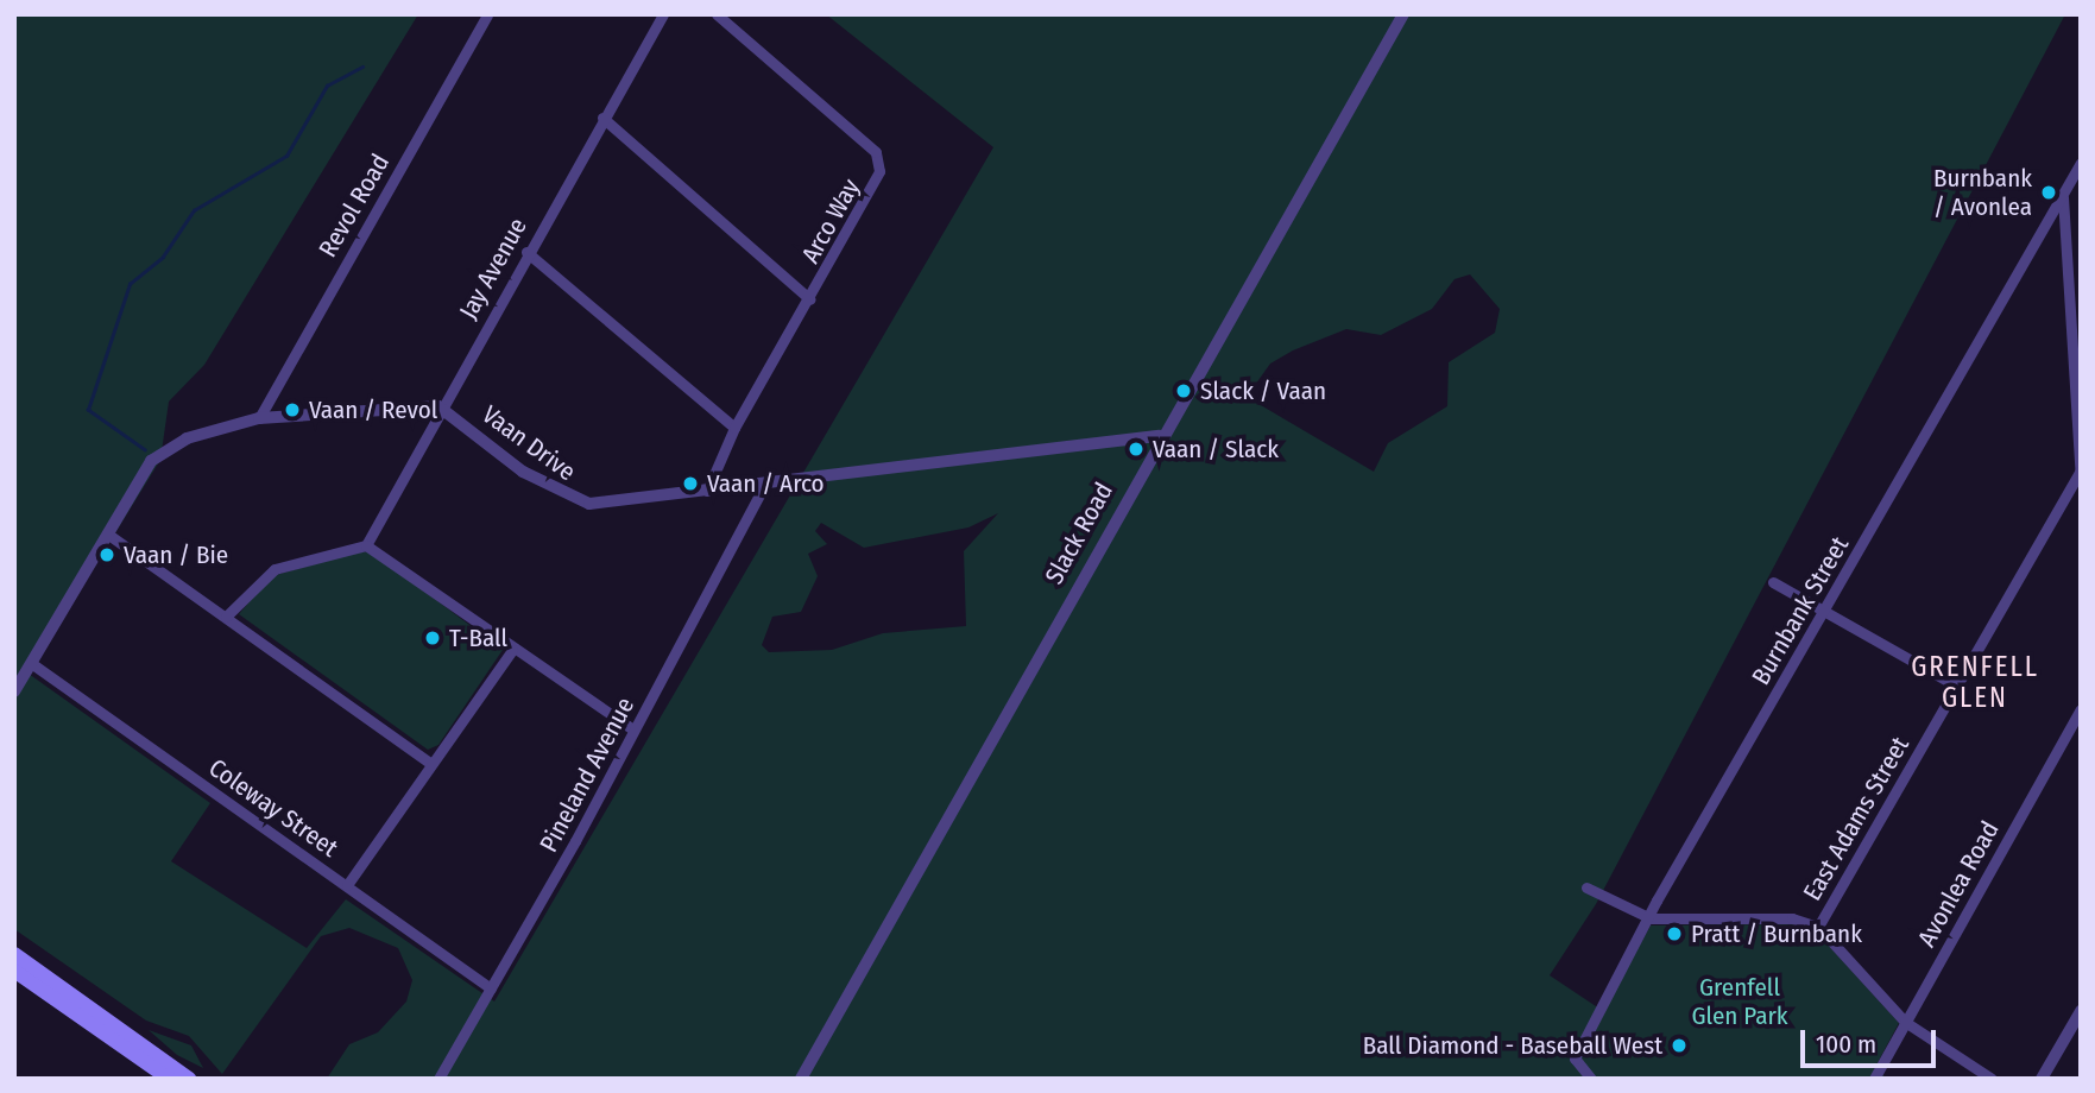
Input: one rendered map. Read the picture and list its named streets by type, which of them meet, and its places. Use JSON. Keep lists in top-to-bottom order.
{
  "streets": {
    "street": [
      "Revol Road",
      "Arco Way",
      "Jay Avenue",
      "Vaan Drive",
      "Slack Road",
      "Burnbank Street",
      "Pineland Avenue",
      "Coleway Street",
      "East Adams Street",
      "Avonlea Road"
    ]
  },
  "crossings": [
    ["Arco Way", "Vaan Drive"],
    ["Jay Avenue", "Vaan Drive"],
    ["Vaan Drive", "Slack Road"],
    ["Vaan Drive", "Pineland Avenue"],
    ["Pineland Avenue", "Coleway Street"]
  ],
  "districts": ["GRENFELL GLEN"],
  "parks": ["Grenfell Glen Park"],
  "places": [
    "Burnbank / Avonlea",
    "Slack / Vaan",
    "Vaan / Revol",
    "Vaan / Slack",
    "Vaan / Arco",
    "Vaan / Bie",
    "T-Ball",
    "Pratt / Burnbank",
    "Ball Diamond - Baseball West"
  ],
  "scale_bar": "100 m"
}
